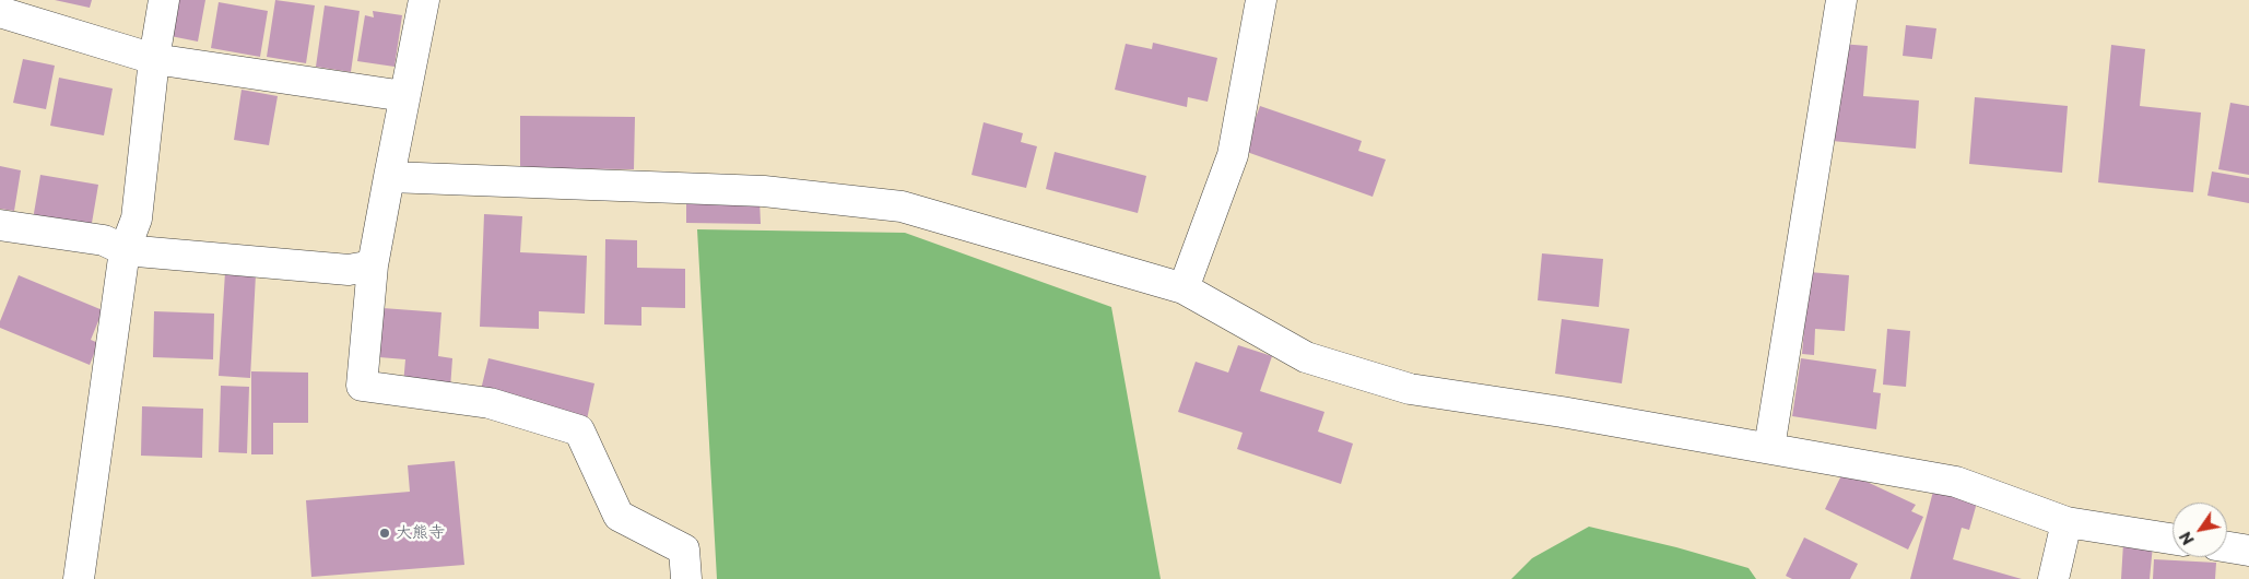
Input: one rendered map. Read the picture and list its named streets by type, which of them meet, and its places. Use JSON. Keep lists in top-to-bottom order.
{
  "places": ["大熊寺"],
  "north": "bottom left"
}
